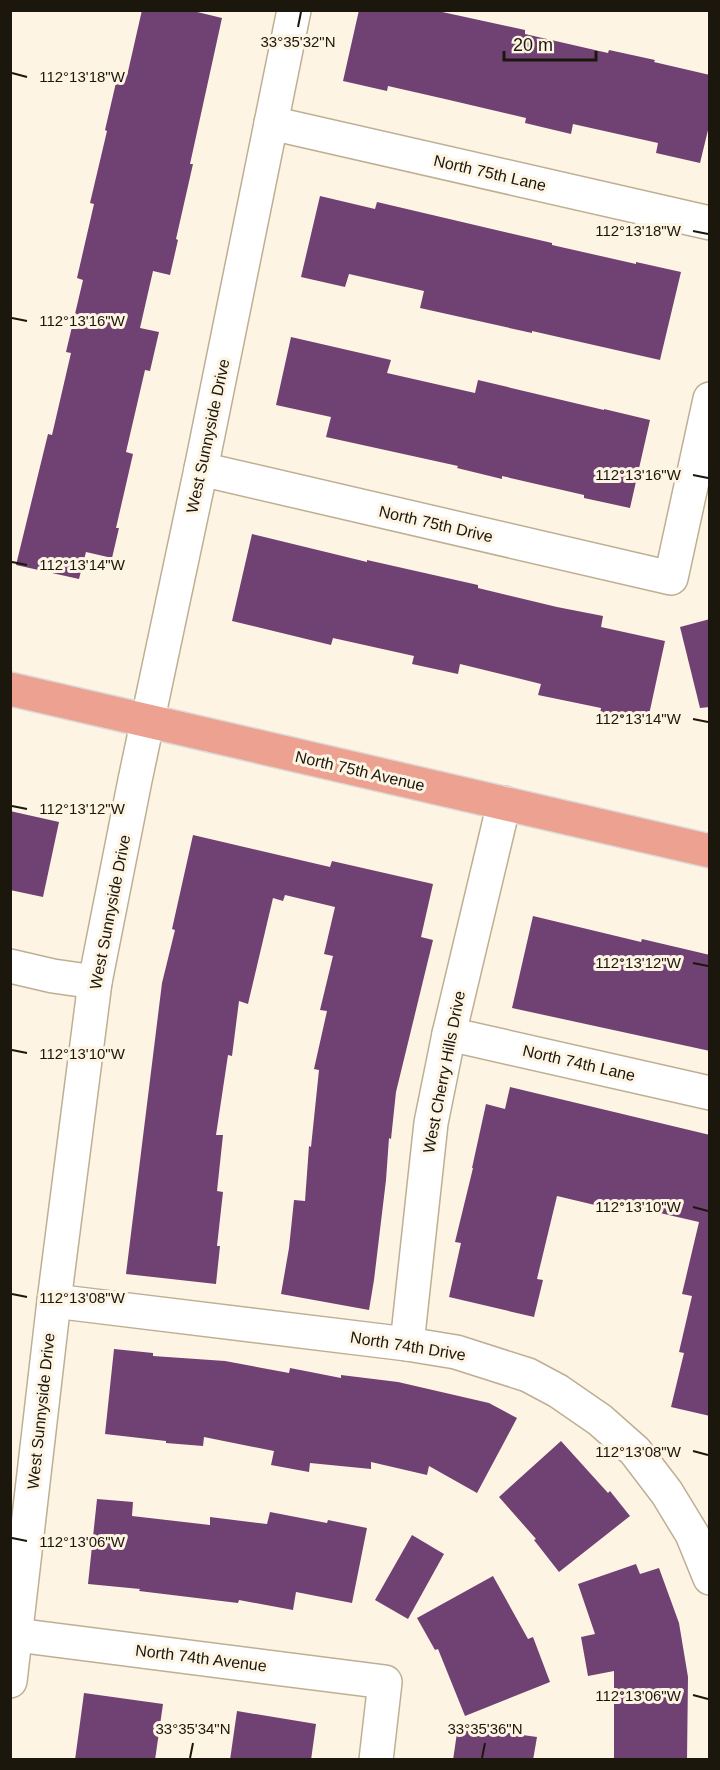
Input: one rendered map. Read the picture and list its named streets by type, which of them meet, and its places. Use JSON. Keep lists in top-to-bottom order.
{
  "streets": {
    "main road": ["North 75th Avenue"],
    "street": [
      "North 75th Lane",
      "West Sunnyside Drive",
      "North 75th Drive",
      "North 74th Lane",
      "West Cherry Hills Drive",
      "North 74th Drive",
      "North 74th Avenue"
    ]
  },
  "crossings": [
    ["North 75th Lane", "West Sunnyside Drive"],
    ["West Sunnyside Drive", "North 75th Drive"],
    ["West Sunnyside Drive", "North 75th Avenue"],
    ["West Sunnyside Drive", "North 74th Drive"],
    ["West Sunnyside Drive", "North 74th Avenue"],
    ["North 75th Avenue", "West Cherry Hills Drive"],
    ["North 74th Lane", "West Cherry Hills Drive"],
    ["West Cherry Hills Drive", "North 74th Drive"]
  ],
  "scale_bar": "20 m",
  "coordinates": [
    "33°35'32\"N",
    "112°13'18\"W",
    "112°13'16\"W",
    "112°13'14\"W",
    "112°13'12\"W",
    "112°13'10\"W",
    "112°13'08\"W",
    "112°13'06\"W",
    "33°35'34\"N",
    "33°35'36\"N"
  ]
}
